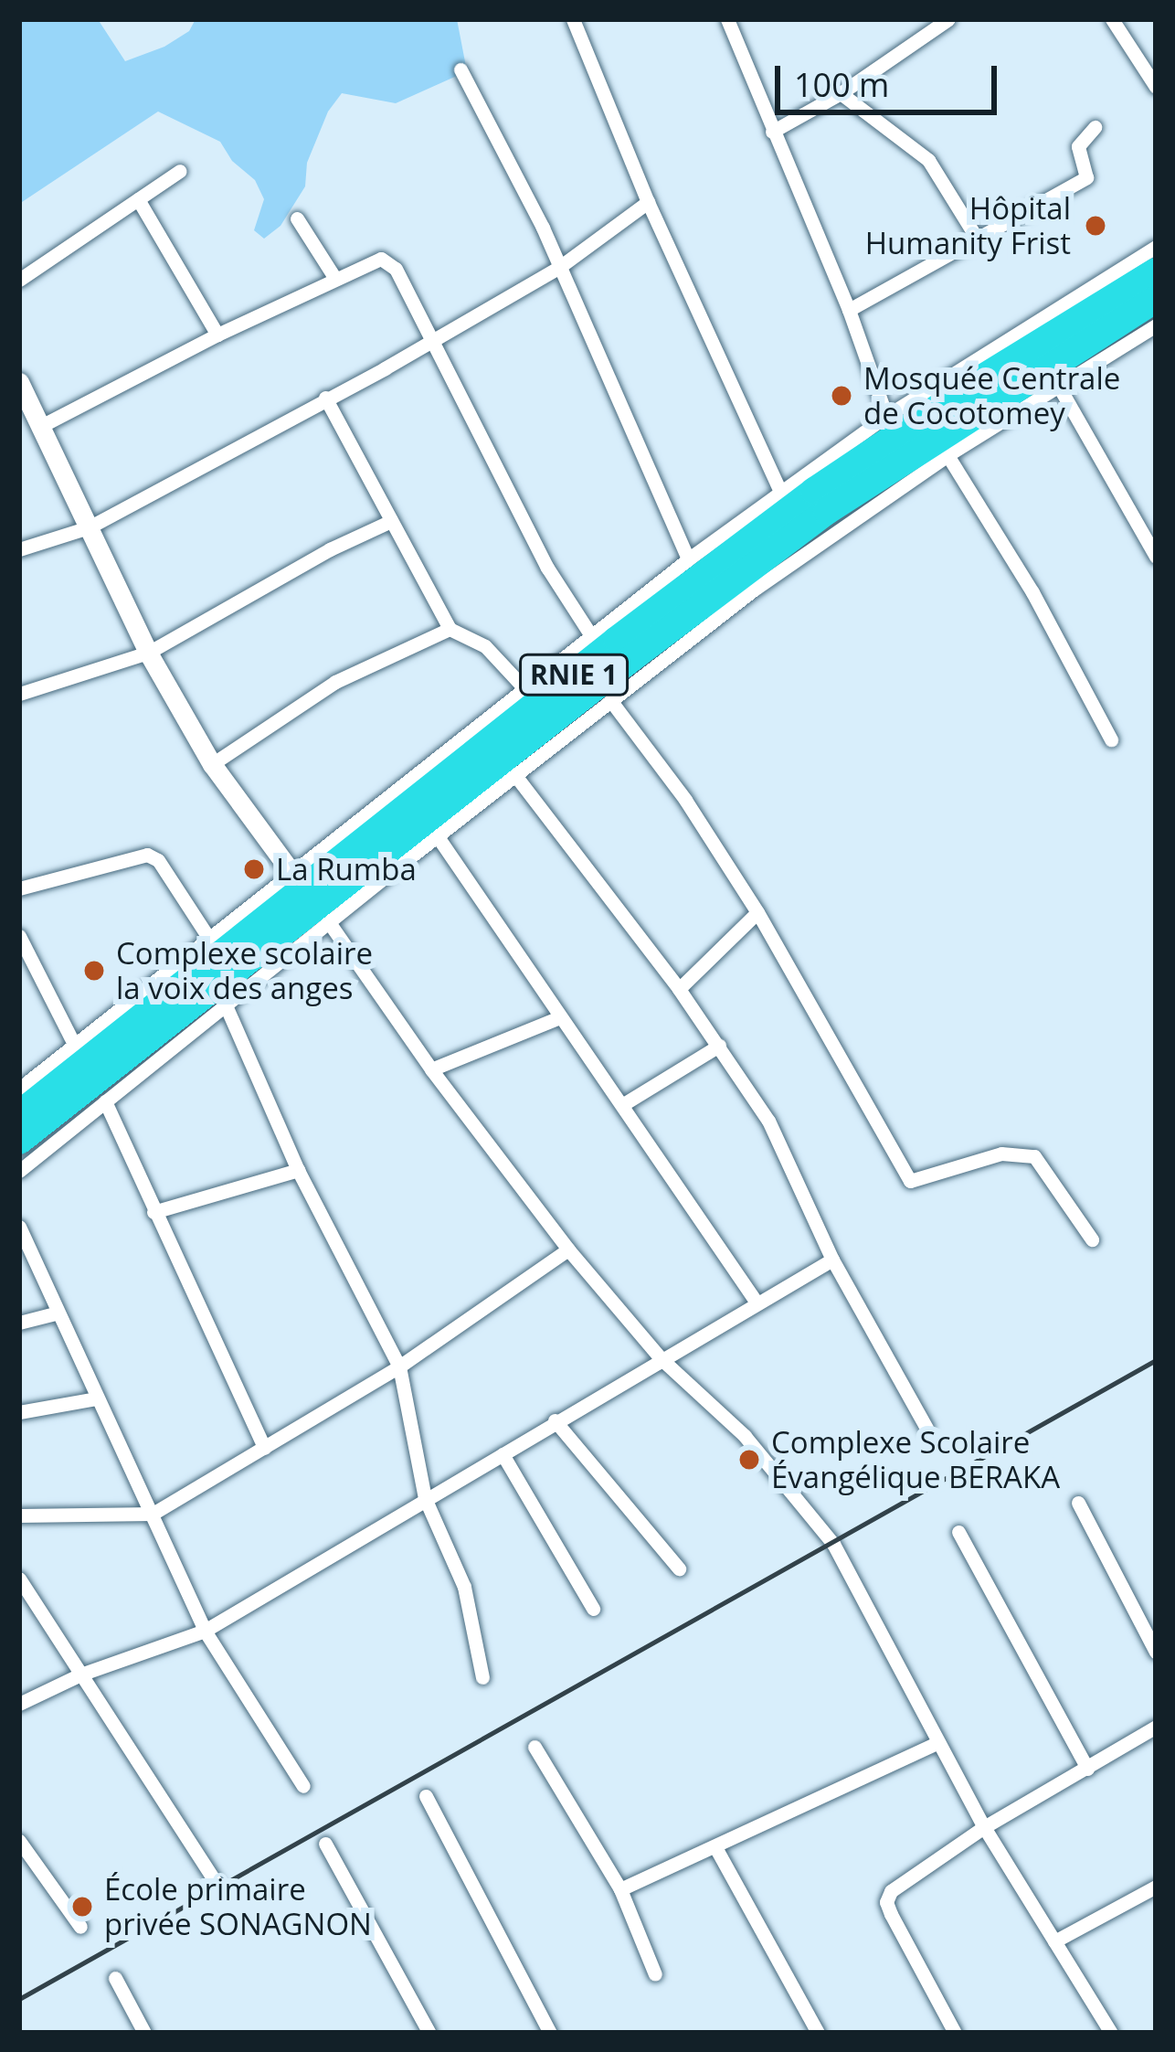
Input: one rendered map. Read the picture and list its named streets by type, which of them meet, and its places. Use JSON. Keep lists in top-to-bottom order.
{
  "streets": {
    "highway": ["RNIE 1"]
  },
  "places": [
    "Hôpital Humanity Frist",
    "Mosquée Centrale de Cocotomey",
    "La Rumba",
    "Complexe scolaire la voix des anges",
    "Complexe Scolaire Évangélique BERAKA",
    "École primaire privée SONAGNON"
  ],
  "scale_bar": "100 m"
}
